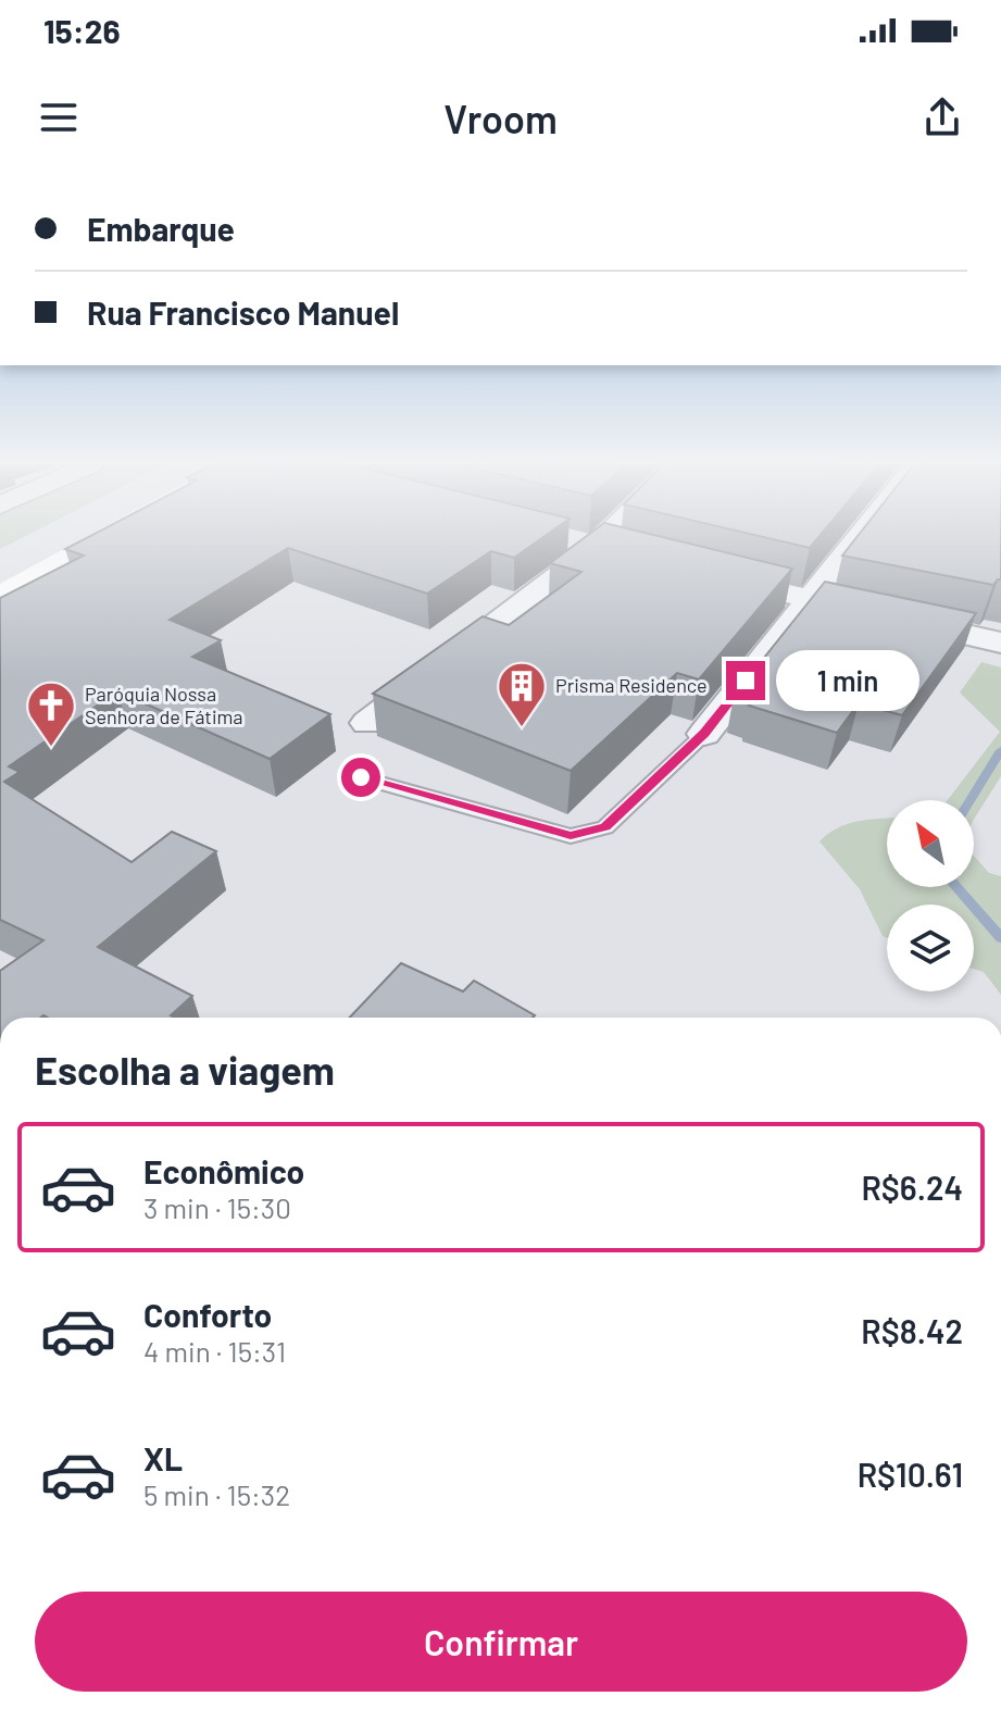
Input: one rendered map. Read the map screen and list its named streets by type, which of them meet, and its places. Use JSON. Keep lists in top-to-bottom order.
{
  "places": {
    "building": ["Prisma Residence"],
    "church": ["Paróquia Nossa Senhora de Fátima"]
  },
  "north": "top left",
  "page": {
    "status": "15:26",
    "header": "Vroom",
    "banner": ["Embarque", "Rua Francisco Manuel"],
    "bubble": "1 min",
    "heading": "Escolha a viagem",
    "list": [
      {
        "name": "Econômico",
        "note": "3 min · 15:30",
        "value": "R$6.24"
      },
      {
        "name": "Conforto",
        "note": "4 min · 15:31",
        "value": "R$8.42"
      },
      {
        "name": "XL",
        "note": "5 min · 15:32",
        "value": "R$10.61"
      }
    ],
    "buttons": "Confirmar"
  }
}
